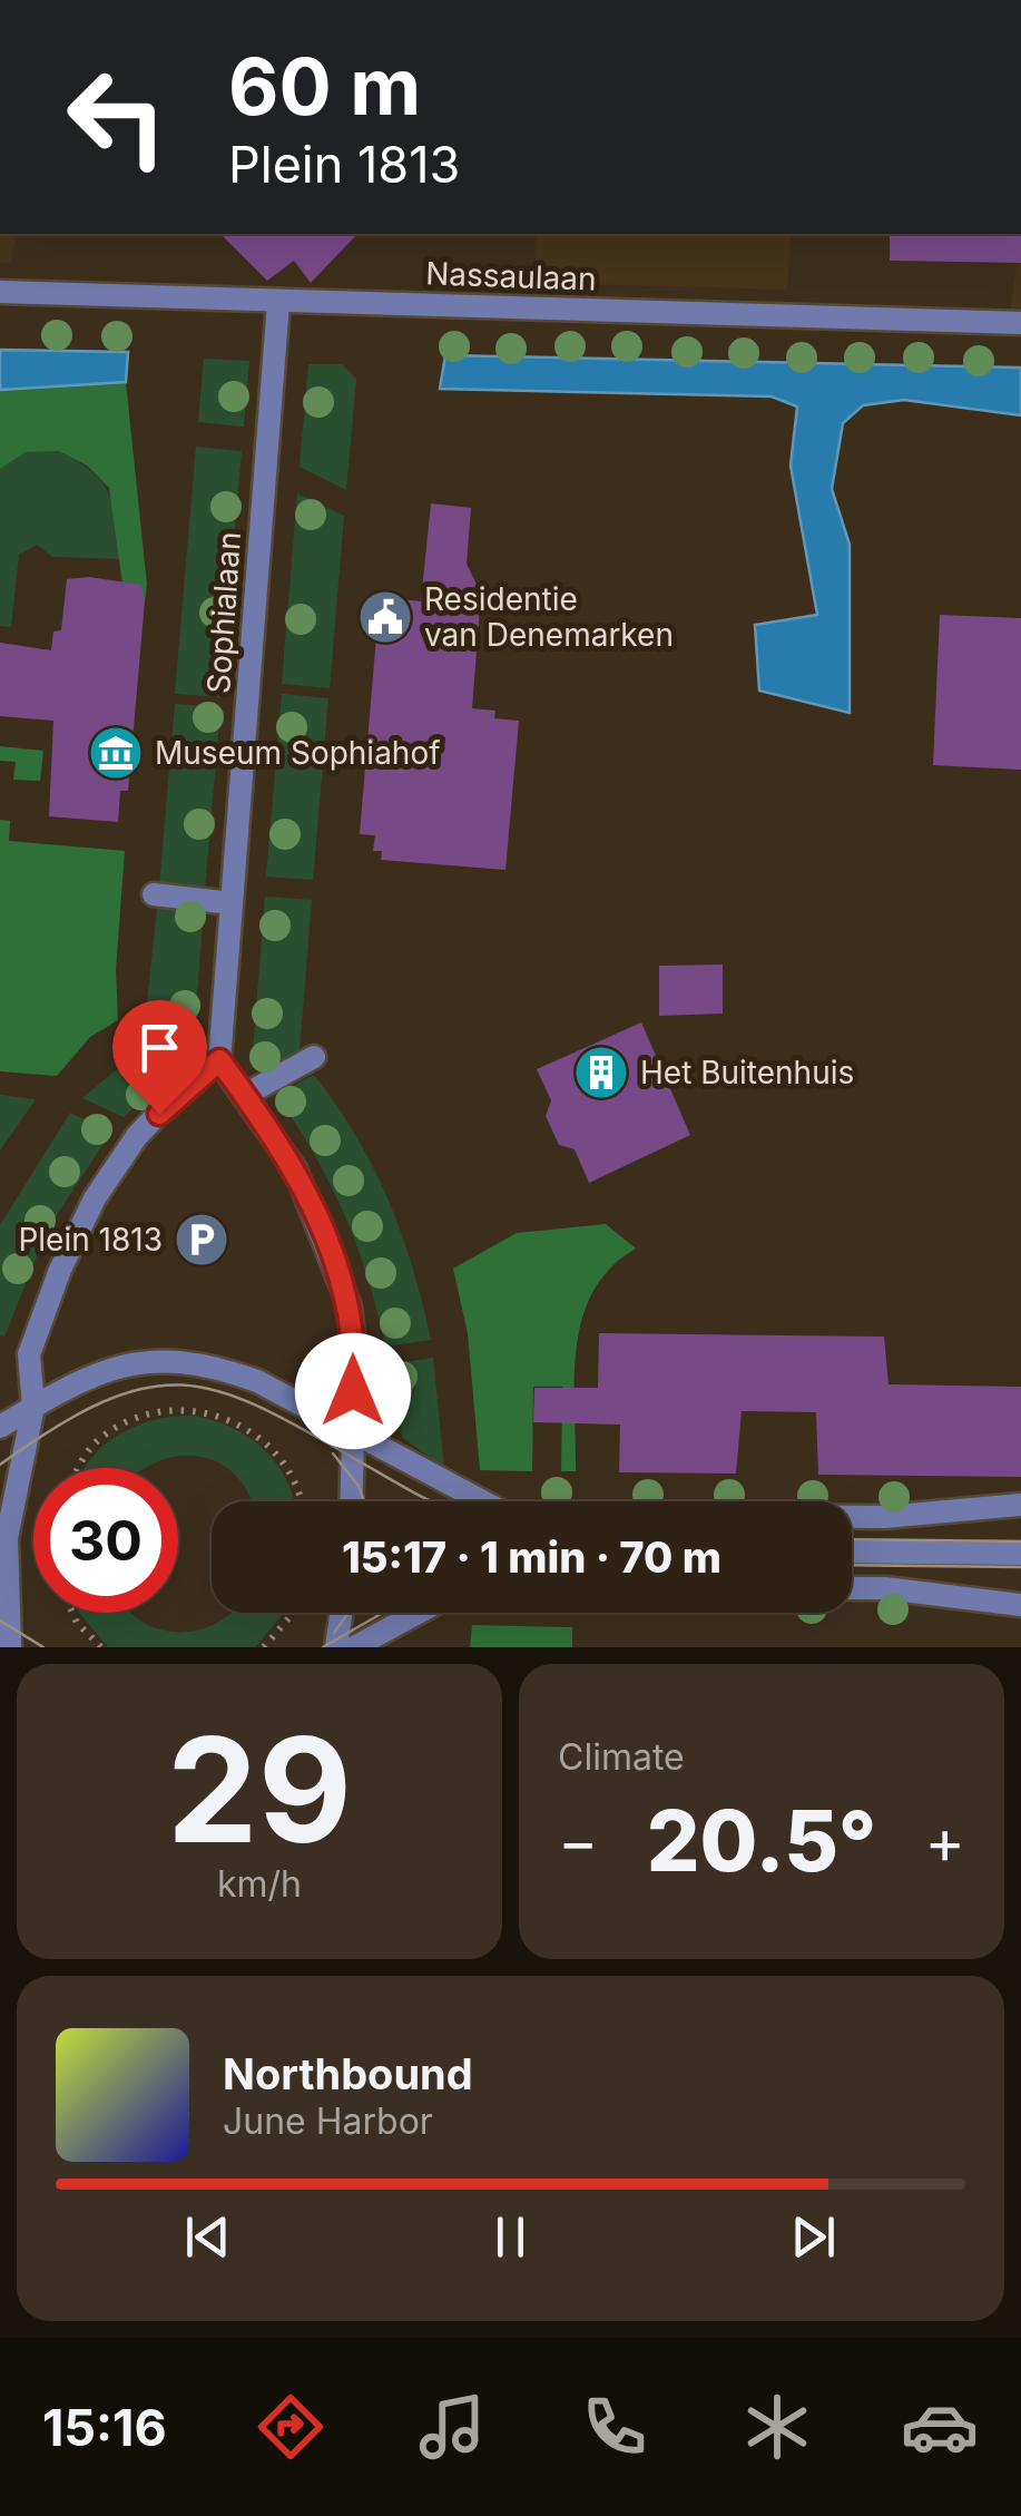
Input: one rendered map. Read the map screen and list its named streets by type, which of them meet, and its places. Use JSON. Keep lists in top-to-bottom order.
{
  "streets": {
    "street": ["Nassaulaan", "Sophialaan"]
  },
  "crossings": [
    ["Nassaulaan", "Sophialaan"]
  ],
  "places": {
    "public building": ["Residentie van Denemarken"],
    "museum": ["Museum Sophiahof"],
    "building": ["Het Buitenhuis"],
    "parking": ["Plein 1813"]
  },
  "page": {
    "turn": ["60 m", "Plein 1813"],
    "limit": "30",
    "trip": "15:17 · 1 min · 70 m",
    "tile": [
      ["29", "km/h"],
      "Climate"
    ],
    "heat": ["−", "20.5°", "+"],
    "song": ["Northbound", "June Harbor"],
    "tabs": "15:16"
  }
}
